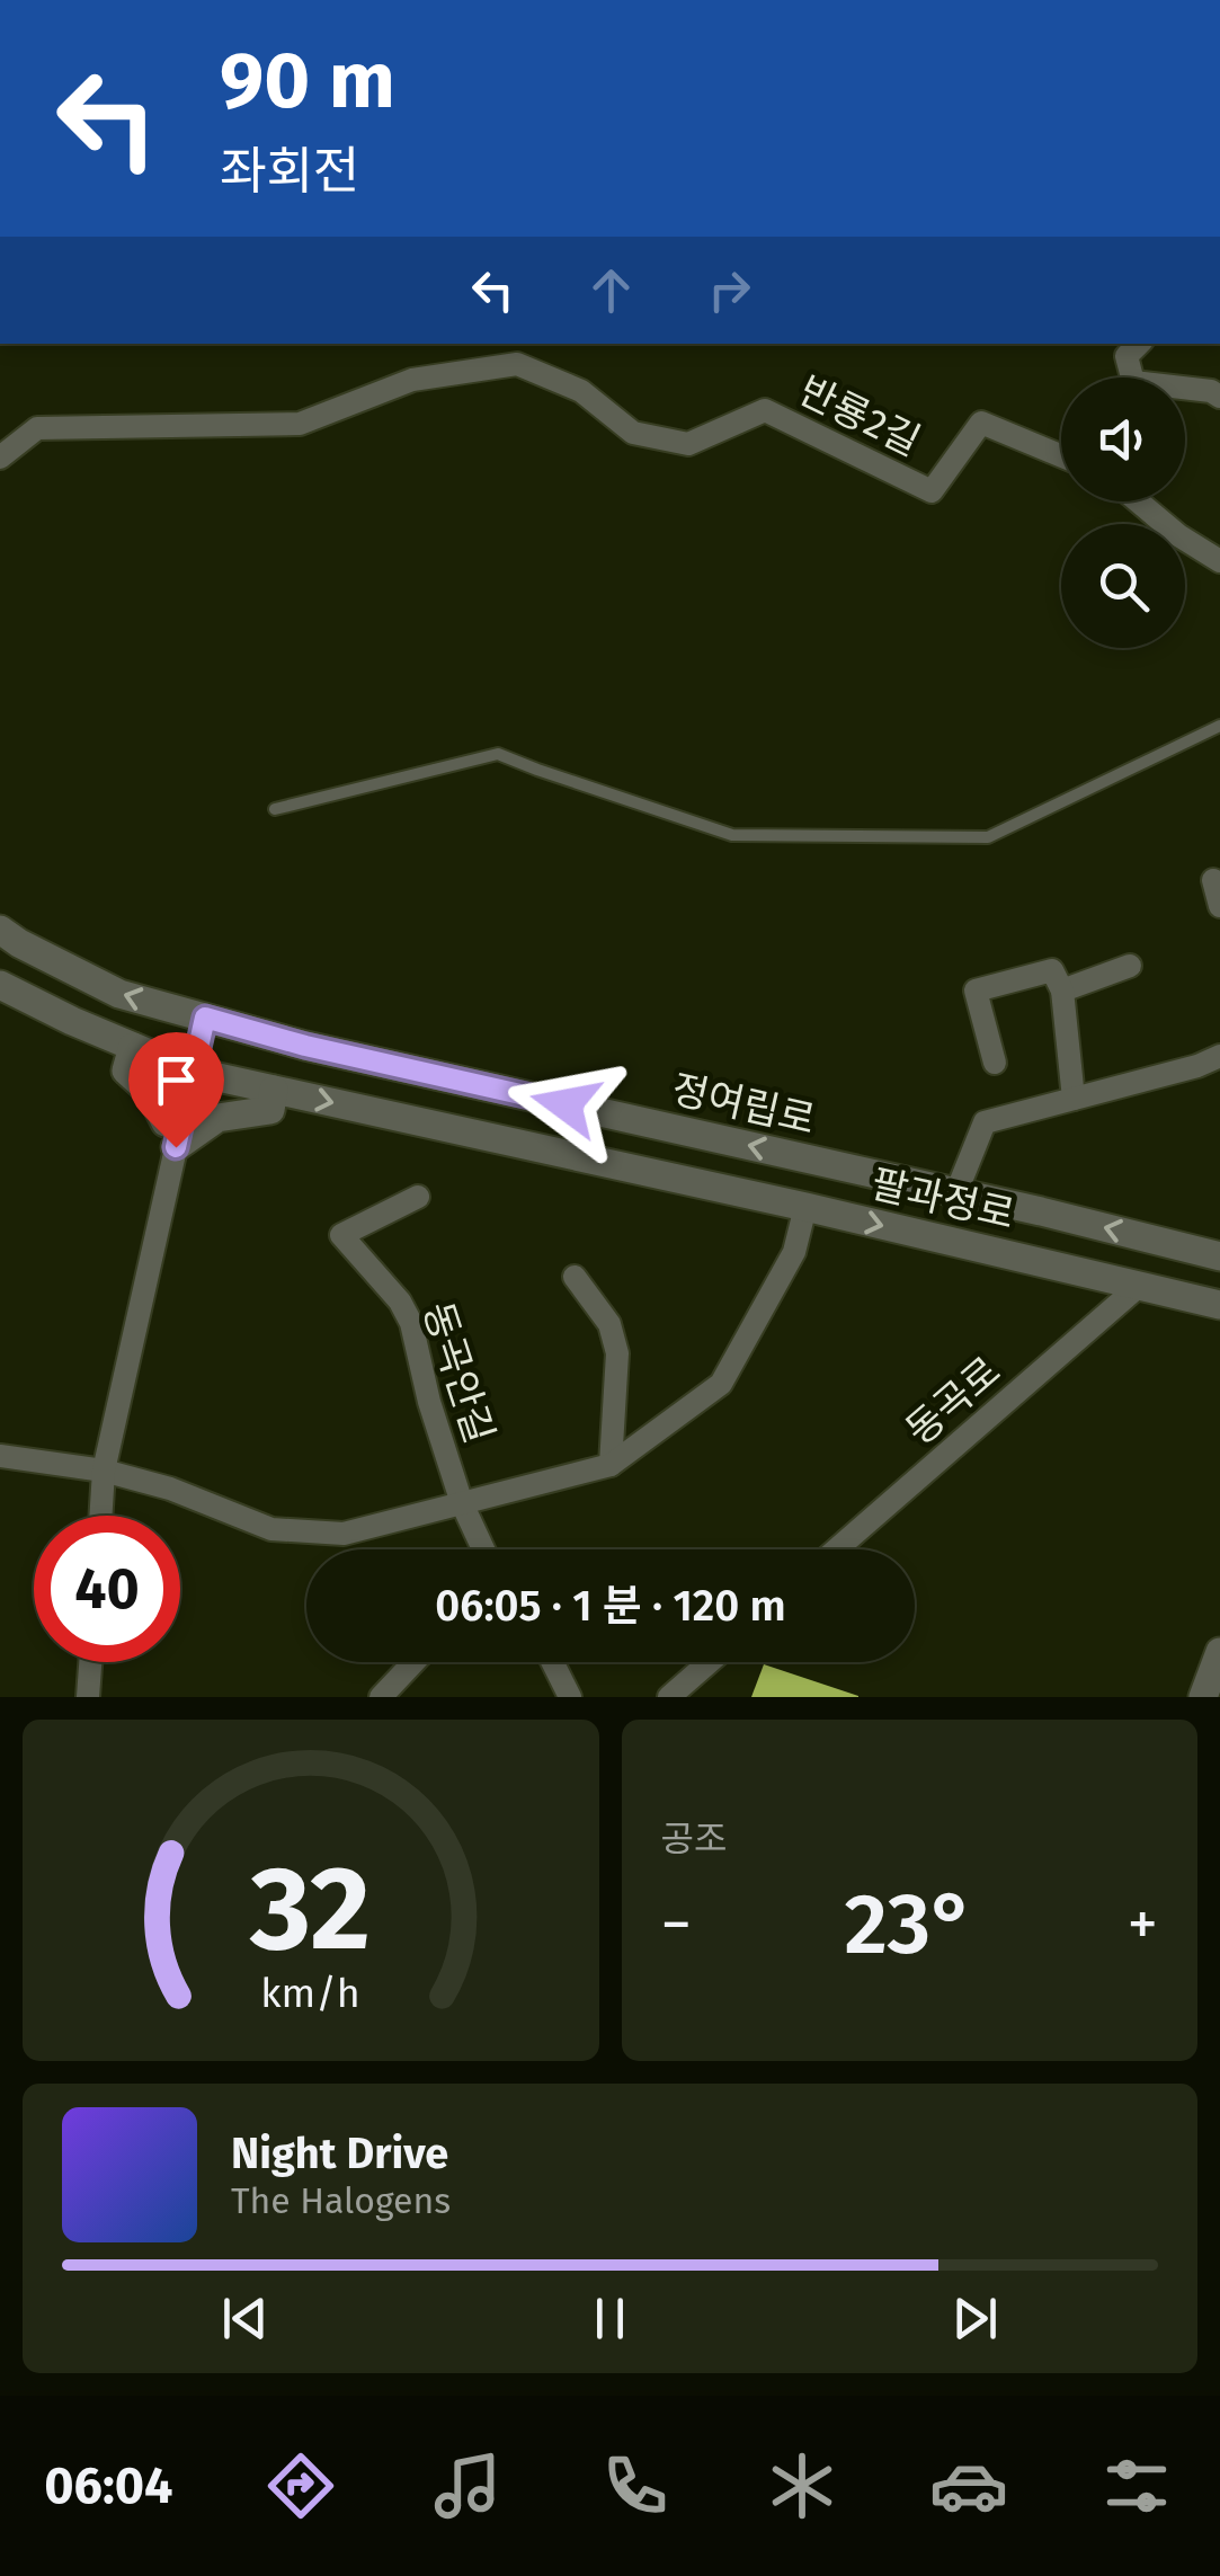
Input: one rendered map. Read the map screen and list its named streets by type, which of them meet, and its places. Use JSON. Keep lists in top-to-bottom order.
{
  "streets": {
    "street": [
      "반룡2길",
      "정여립로",
      "팔과정로",
      "동곡안길",
      "동곡로"
    ]
  },
  "crossings": [
    ["팔과정로", "동곡안길"],
    ["팔과정로", "동곡로"]
  ],
  "one_way": ["정여립로", "팔과정로"],
  "page": {
    "turn": ["90 m", "좌회전"],
    "limit": "40",
    "trip": "06:05 · 1 분 · 120 m",
    "tile": "공조",
    "heat": ["−", "23°", "+"],
    "song": ["Night Drive", "The Halogens"],
    "tabs": "06:04",
    "gauge": ["32", "km/h"]
  }
}
